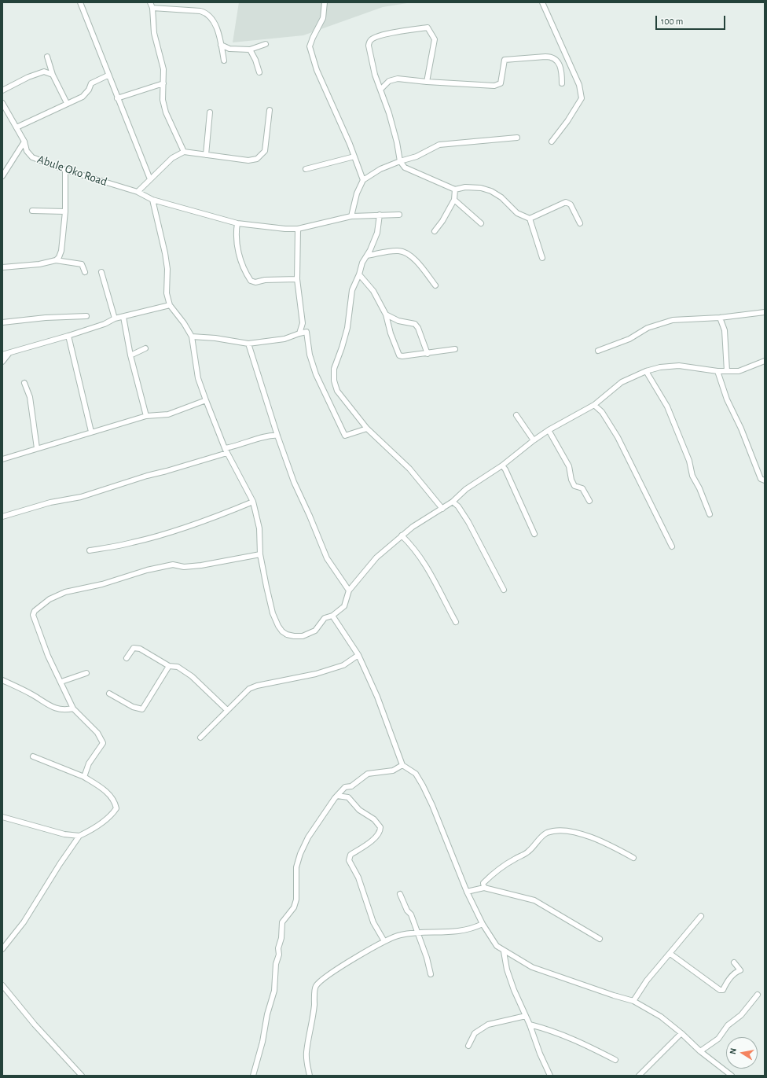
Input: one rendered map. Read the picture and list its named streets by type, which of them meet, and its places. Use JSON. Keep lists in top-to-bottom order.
{
  "streets": {
    "street": ["Abule Oko Road"]
  },
  "scale_bar": "100 m",
  "north": "left"
}
